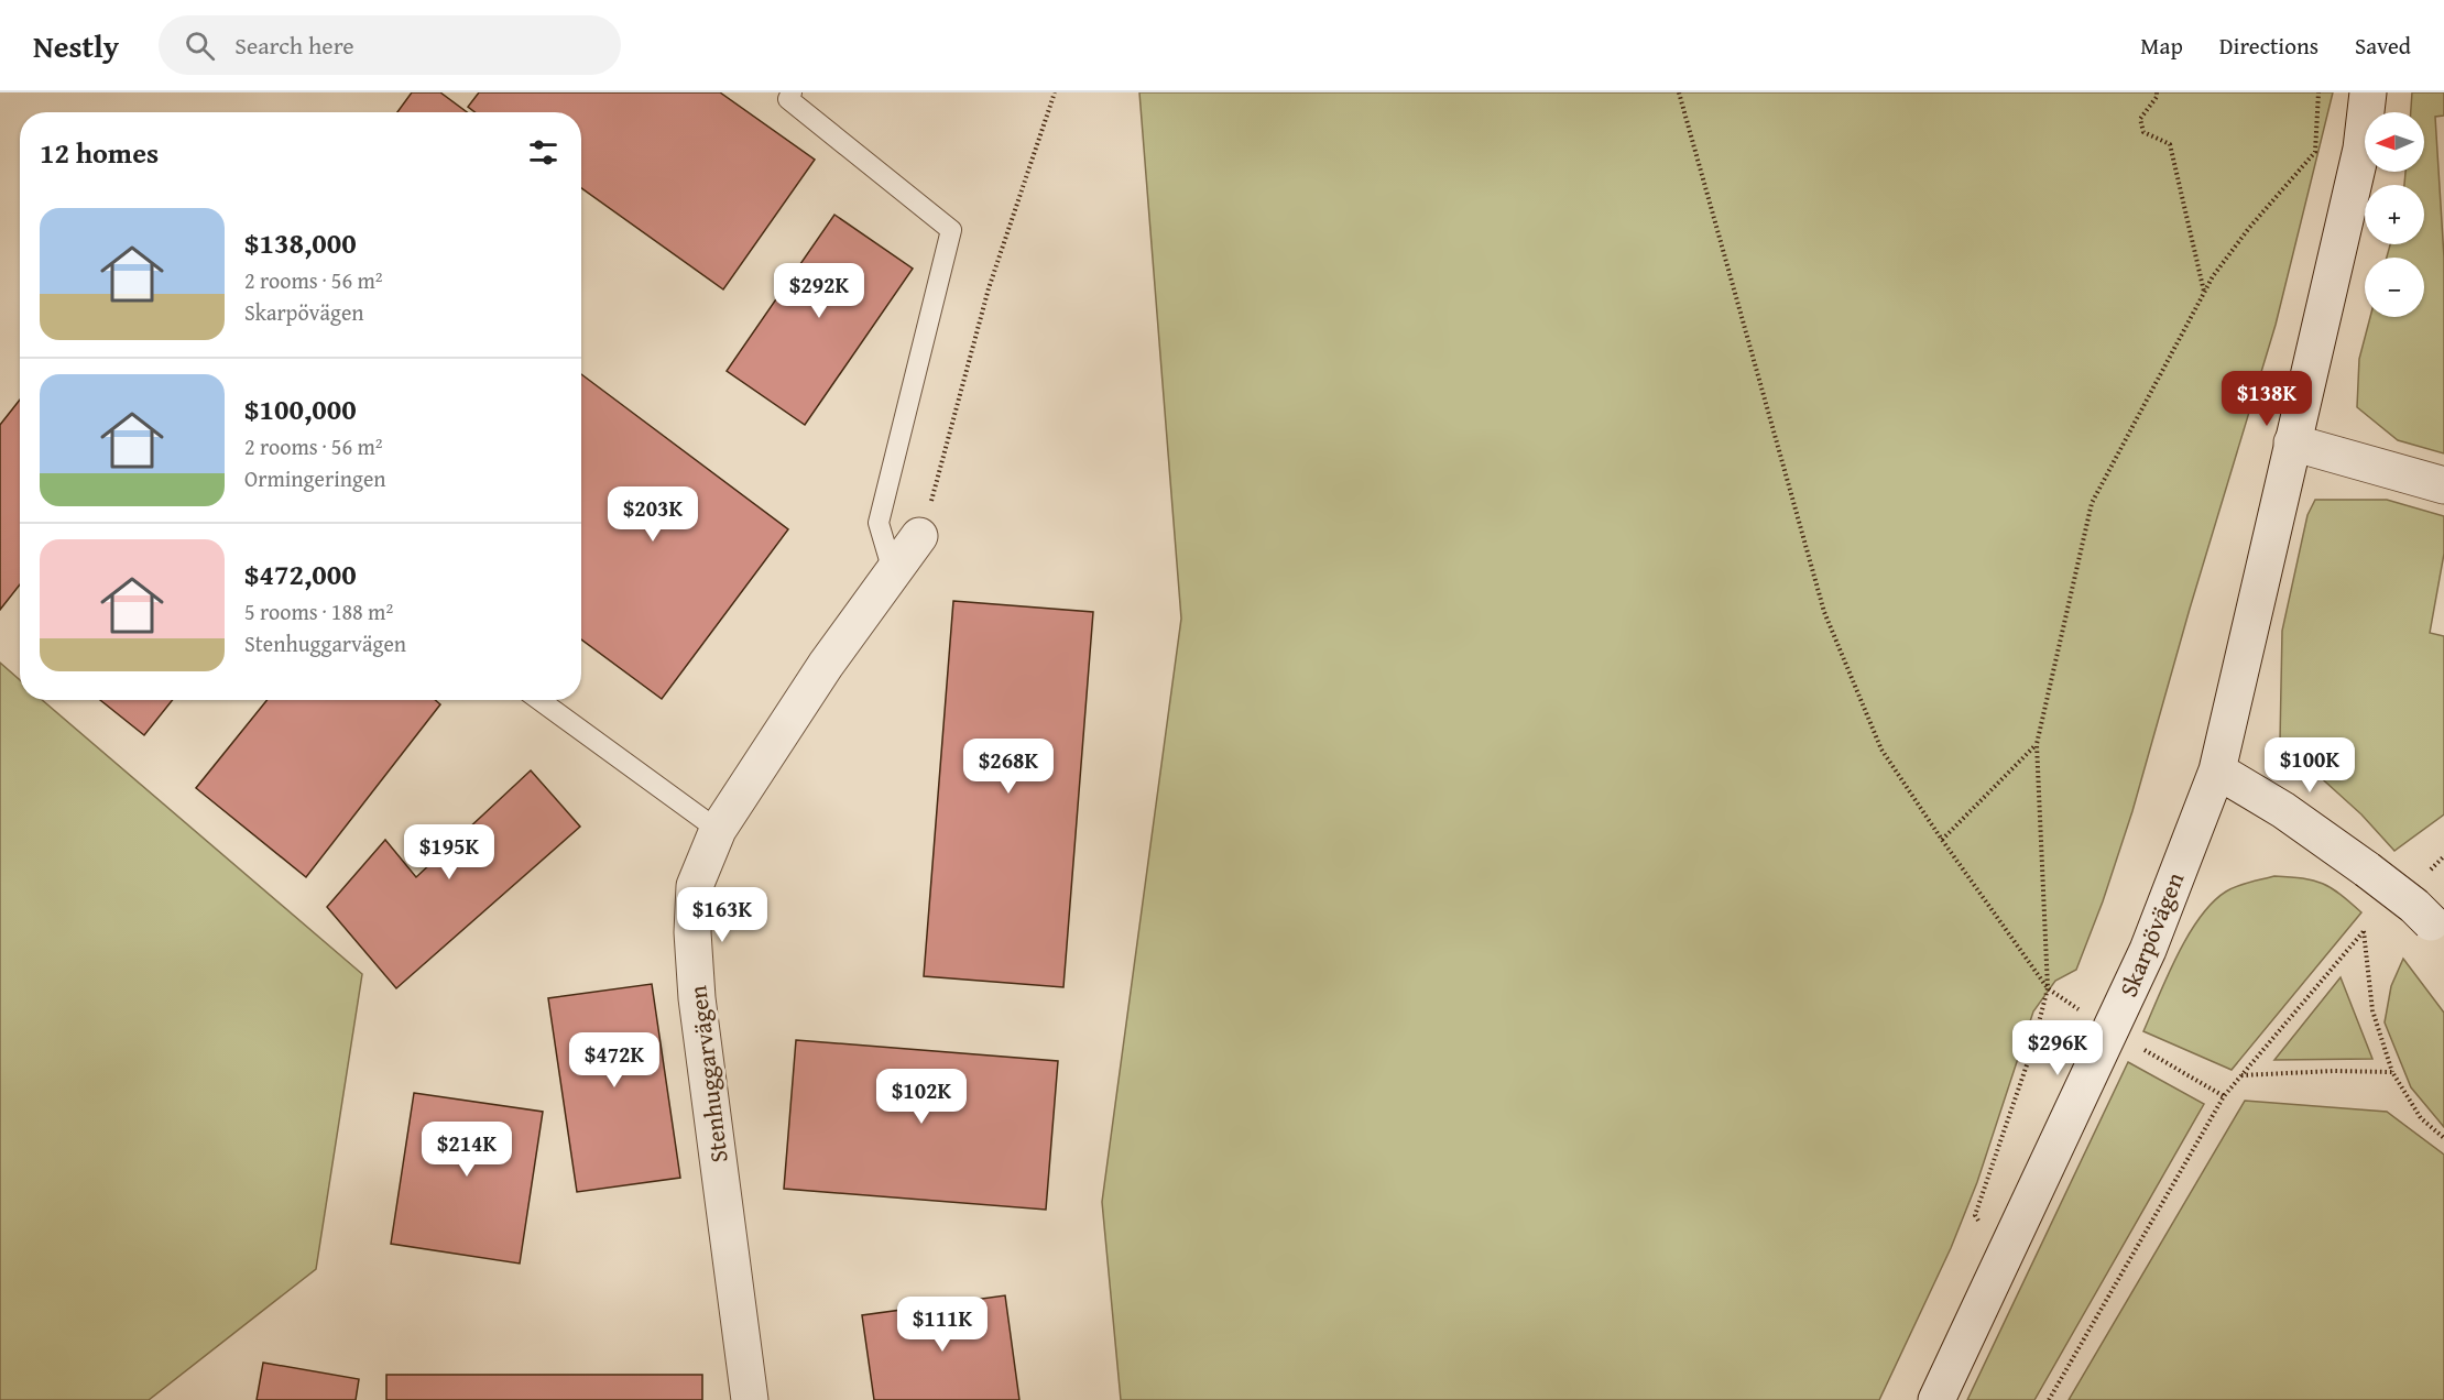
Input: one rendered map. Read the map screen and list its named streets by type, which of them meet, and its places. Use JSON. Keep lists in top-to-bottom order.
{
  "streets": {
    "street": ["Skarpövägen", "Stenhuggarvägen"]
  },
  "north": "left",
  "page": {
    "header": "Nestly",
    "search": "Search here",
    "nav": ["Map", "Directions", "Saved"],
    "map_buttons": ["+", "−"],
    "heading": "12 homes",
    "list": [
      {
        "name": "$138,000",
        "note": "2 rooms · 56 m² · Skarpövägen"
      },
      {
        "name": "$100,000",
        "note": "2 rooms · 56 m² · Ormingeringen"
      },
      {
        "name": "$472,000",
        "note": "5 rooms · 188 m² · Stenhuggarvägen"
      }
    ],
    "price": [
      "$292K",
      "$138K",
      "$203K",
      "$100K",
      "$268K",
      "$195K",
      "$163K",
      "$296K",
      "$472K",
      "$102K",
      "$214K",
      "$111K"
    ]
  }
}
